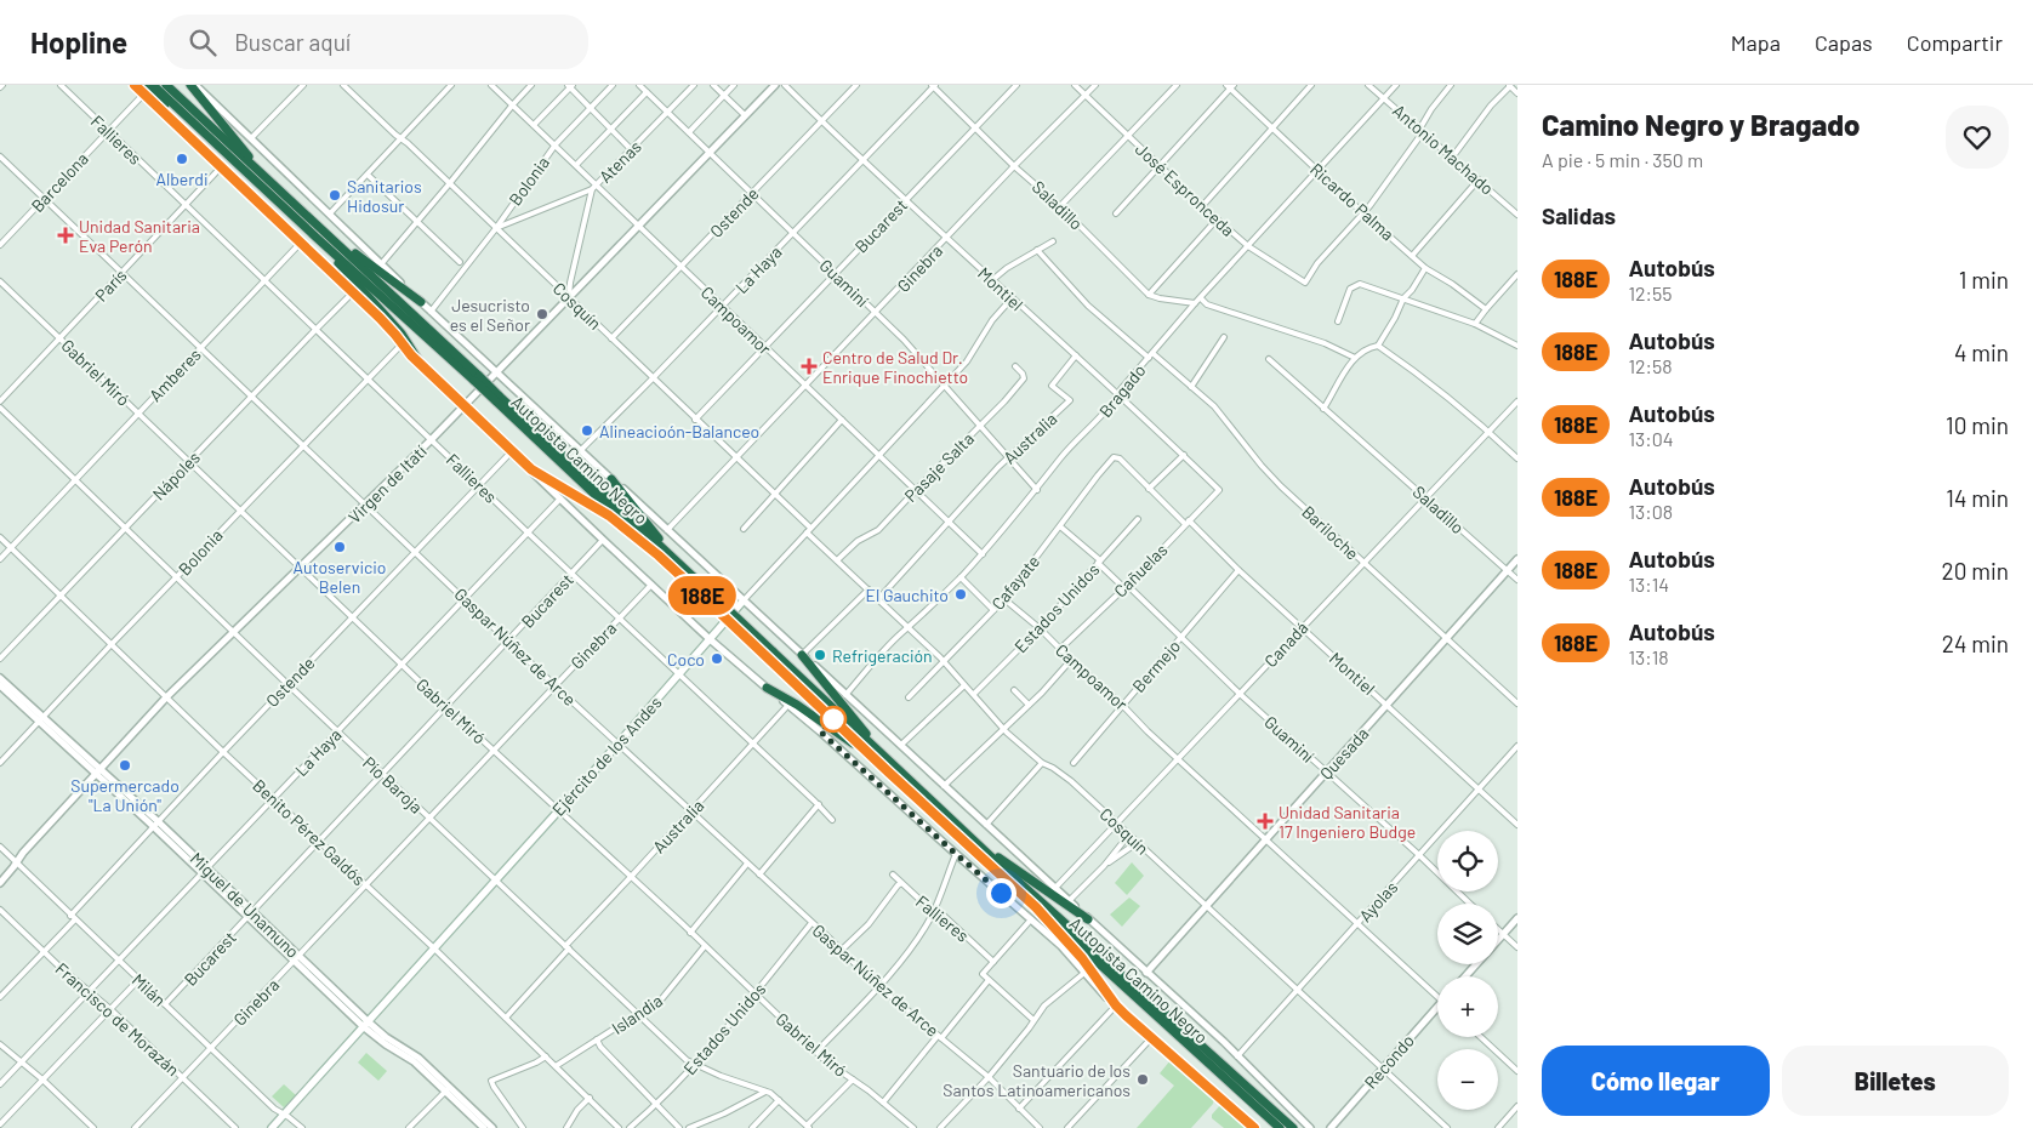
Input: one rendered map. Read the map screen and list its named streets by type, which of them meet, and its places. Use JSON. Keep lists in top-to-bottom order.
{
  "streets": {
    "highway": ["Autopista Camino Negro"],
    "main road": ["Ejército de los Andes"],
    "street": [
      "Fallieres",
      "Antonio Machado",
      "Atenas",
      "Bolonia",
      "Barcelona",
      "José Espronceda",
      "Ricardo Palma",
      "Saladillo",
      "Ostende",
      "Bucarest",
      "Ginebra",
      "La Haya",
      "Guaminí",
      "París",
      "Montiel",
      "Cosquín",
      "Campoamor",
      "Gabriel Miró",
      "Amberes",
      "Bragado",
      "Australia",
      "Pasaje Salta",
      "Nápoles",
      "Virgen de Itatí",
      "Bariloche",
      "Cañuelas",
      "Cafayate",
      "Estados Unidos",
      "Canadá",
      "Gaspar Núñez de Arce",
      "Bermejo",
      "Quesada",
      "Pío Baroja",
      "Benito Pérez Galdós",
      "Ayolas",
      "Miguel de Unamuno",
      "Milán",
      "Islandia",
      "Francisco de Morazán",
      "Recondo"
    ]
  },
  "crossings": [
    ["Fallieres", "Bolonia"],
    ["Fallieres", "Barcelona"],
    ["Fallieres", "Ostende"],
    ["Fallieres", "Bucarest"],
    ["Fallieres", "Ginebra"],
    ["Fallieres", "La Haya"],
    ["Fallieres", "París"],
    ["Fallieres", "Amberes"],
    ["Fallieres", "Australia"],
    ["Fallieres", "Nápoles"],
    ["Fallieres", "Virgen de Itatí"],
    ["Fallieres", "Ejército de los Andes"],
    ["Antonio Machado", "Bragado"],
    ["Atenas", "Bolonia"],
    ["Atenas", "Guaminí"],
    ["Atenas", "Cosquín"],
    ["Atenas", "Campoamor"],
    ["Bolonia", "Cosquín"],
    ["Bolonia", "Campoamor"],
    ["Bolonia", "Gabriel Miró"],
    ["Bolonia", "Gaspar Núñez de Arce"],
    ["Bolonia", "Pío Baroja"],
    ["Bolonia", "Benito Pérez Galdós"],
    ["Bolonia", "Miguel de Unamuno"],
    ["Barcelona", "Gaspar Núñez de Arce"],
    ["José Espronceda", "Ricardo Palma"],
    ["José Espronceda", "Ginebra"],
    ["José Espronceda", "Bragado"],
    ["Ricardo Palma", "Bragado"],
    ["Saladillo", "Bucarest"],
    ["Saladillo", "Ginebra"],
    ["Saladillo", "La Haya"],
    ["Saladillo", "Canadá"],
    ["Saladillo", "Quesada"],
    ["Ostende", "Guaminí"],
    ["Ostende", "Montiel"],
    ["Ostende", "Cosquín"],
    ["Ostende", "Campoamor"],
    ["Ostende", "Gabriel Miró"],
    ["Ostende", "Gaspar Núñez de Arce"],
    ["Ostende", "Pío Baroja"],
    ["Ostende", "Benito Pérez Galdós"],
    ["Ostende", "Miguel de Unamuno"],
    ["Ostende", "Milán"],
    ["Ostende", "Francisco de Morazán"],
    ["Bucarest", "Guaminí"],
    ["Bucarest", "Montiel"],
    ["Bucarest", "Cosquín"],
    ["Bucarest", "Campoamor"],
    ["Bucarest", "Gabriel Miró"],
    ["Bucarest", "Gaspar Núñez de Arce"],
    ["Bucarest", "Pío Baroja"],
    ["Bucarest", "Benito Pérez Galdós"],
    ["Bucarest", "Miguel de Unamuno"],
    ["Bucarest", "Milán"],
    ["Ginebra", "Guaminí"],
    ["Ginebra", "Montiel"],
    ["Ginebra", "Cosquín"],
    ["Ginebra", "Campoamor"],
    ["Ginebra", "Gabriel Miró"],
    ["Ginebra", "Gaspar Núñez de Arce"],
    ["Ginebra", "Pío Baroja"],
    ["Ginebra", "Benito Pérez Galdós"],
    ["Ginebra", "Miguel de Unamuno"],
    ["Ginebra", "Milán"],
    ["Ginebra", "Francisco de Morazán"],
    ["La Haya", "Guaminí"],
    ["La Haya", "Montiel"],
    ["La Haya", "Cosquín"],
    ["La Haya", "Campoamor"],
    ["La Haya", "Gabriel Miró"],
    ["La Haya", "Gaspar Núñez de Arce"],
    ["La Haya", "Pío Baroja"],
    ["La Haya", "Benito Pérez Galdós"],
    ["La Haya", "Miguel de Unamuno"],
    ["La Haya", "Milán"],
    ["La Haya", "Francisco de Morazán"],
    ["Guaminí", "Bragado"],
    ["Guaminí", "Australia"],
    ["Guaminí", "Pasaje Salta"],
    ["Guaminí", "Virgen de Itatí"],
    ["Guaminí", "Cañuelas"],
    ["Guaminí", "Cafayate"],
    ["Guaminí", "Estados Unidos"],
    ["Guaminí", "Canadá"],
    ["Guaminí", "Bermejo"],
    ["Guaminí", "Quesada"],
    ["Guaminí", "Ejército de los Andes"],
    ["Guaminí", "Ayolas"],
    ["París", "Gabriel Miró"],
    ["París", "Gaspar Núñez de Arce"],
    ["Montiel", "Bragado"],
    ["Montiel", "Australia"],
    ["Montiel", "Cañuelas"],
    ["Montiel", "Cafayate"],
    ["Montiel", "Canadá"],
    ["Montiel", "Bermejo"],
    ["Montiel", "Quesada"],
    ["Montiel", "Ejército de los Andes"],
    ["Montiel", "Ayolas"],
    ["Cosquín", "Bragado"],
    ["Cosquín", "Australia"],
    ["Cosquín", "Pasaje Salta"],
    ["Cosquín", "Virgen de Itatí"],
    ["Cosquín", "Cafayate"],
    ["Cosquín", "Estados Unidos"],
    ["Cosquín", "Canadá"],
    ["Cosquín", "Quesada"],
    ["Cosquín", "Ejército de los Andes"],
    ["Cosquín", "Ayolas"],
    ["Cosquín", "Recondo"],
    ["Campoamor", "Bragado"],
    ["Campoamor", "Australia"],
    ["Campoamor", "Pasaje Salta"],
    ["Campoamor", "Virgen de Itatí"],
    ["Campoamor", "Cañuelas"],
    ["Campoamor", "Cafayate"],
    ["Campoamor", "Estados Unidos"],
    ["Campoamor", "Canadá"],
    ["Campoamor", "Bermejo"],
    ["Campoamor", "Quesada"],
    ["Campoamor", "Ejército de los Andes"],
    ["Campoamor", "Ayolas"],
    ["Gabriel Miró", "Amberes"],
    ["Gabriel Miró", "Australia"],
    ["Gabriel Miró", "Nápoles"],
    ["Gabriel Miró", "Virgen de Itatí"],
    ["Gabriel Miró", "Estados Unidos"],
    ["Gabriel Miró", "Ejército de los Andes"],
    ["Gabriel Miró", "Islandia"],
    ["Amberes", "Gaspar Núñez de Arce"],
    ["Amberes", "Pío Baroja"],
    ["Amberes", "Benito Pérez Galdós"],
    ["Bragado", "Bariloche"],
    ["Australia", "Gaspar Núñez de Arce"],
    ["Australia", "Pío Baroja"],
    ["Australia", "Benito Pérez Galdós"],
    ["Nápoles", "Gaspar Núñez de Arce"],
    ["Nápoles", "Pío Baroja"],
    ["Nápoles", "Benito Pérez Galdós"],
    ["Virgen de Itatí", "Gaspar Núñez de Arce"],
    ["Virgen de Itatí", "Pío Baroja"],
    ["Virgen de Itatí", "Benito Pérez Galdós"],
    ["Virgen de Itatí", "Miguel de Unamuno"],
    ["Virgen de Itatí", "Milán"],
    ["Bariloche", "Canadá"],
    ["Bariloche", "Quesada"],
    ["Estados Unidos", "Gaspar Núñez de Arce"],
    ["Estados Unidos", "Pío Baroja"],
    ["Gaspar Núñez de Arce", "Ejército de los Andes"],
    ["Ejército de los Andes", "Pío Baroja"],
    ["Ejército de los Andes", "Benito Pérez Galdós"],
    ["Ejército de los Andes", "Miguel de Unamuno"],
    ["Ejército de los Andes", "Milán"],
    ["Pío Baroja", "Islandia"],
    ["Benito Pérez Galdós", "Islandia"]
  ],
  "places": {
    "other": [
      "Alberdi",
      "Sanitarios Hidosur",
      "Jesucristo es el Señor",
      "Alineacioón-Balanceo",
      "Autoservicio Belen",
      "El Gauchito",
      "Refrigeración",
      "Coco",
      "Supermercado \"La Unión\"",
      "Santuario de los Santos Latinoamericanos"
    ],
    "health": ["Unidad Sanitaria Eva Perón", "Centro de Salud Dr. Enrique Finochietto", "Unidad Sanitaria 17 Ingeniero Budge"]
  },
  "lines": ["bus line 188E"],
  "page": {
    "header": "Hopline",
    "search": "Buscar aquí",
    "nav": ["Mapa", "Capas", "Compartir"],
    "on_map": "188E",
    "heading": [
      ["Camino Negro y Bragado", "A pie · 5 min · 350 m"],
      "Salidas"
    ],
    "list": [
      {
        "mark": "188E",
        "name": "Autobús",
        "note": "12:55",
        "value": "1 min"
      },
      {
        "mark": "188E",
        "name": "Autobús",
        "note": "12:58",
        "value": "4 min"
      },
      {
        "mark": "188E",
        "name": "Autobús",
        "note": "13:04",
        "value": "10 min"
      },
      {
        "mark": "188E",
        "name": "Autobús",
        "note": "13:08",
        "value": "14 min"
      },
      {
        "mark": "188E",
        "name": "Autobús",
        "note": "13:14",
        "value": "20 min"
      },
      {
        "mark": "188E",
        "name": "Autobús",
        "note": "13:18",
        "value": "24 min"
      }
    ],
    "map_buttons": ["+", "−"],
    "buttons": ["Cómo llegar", "Billetes"]
  }
}
